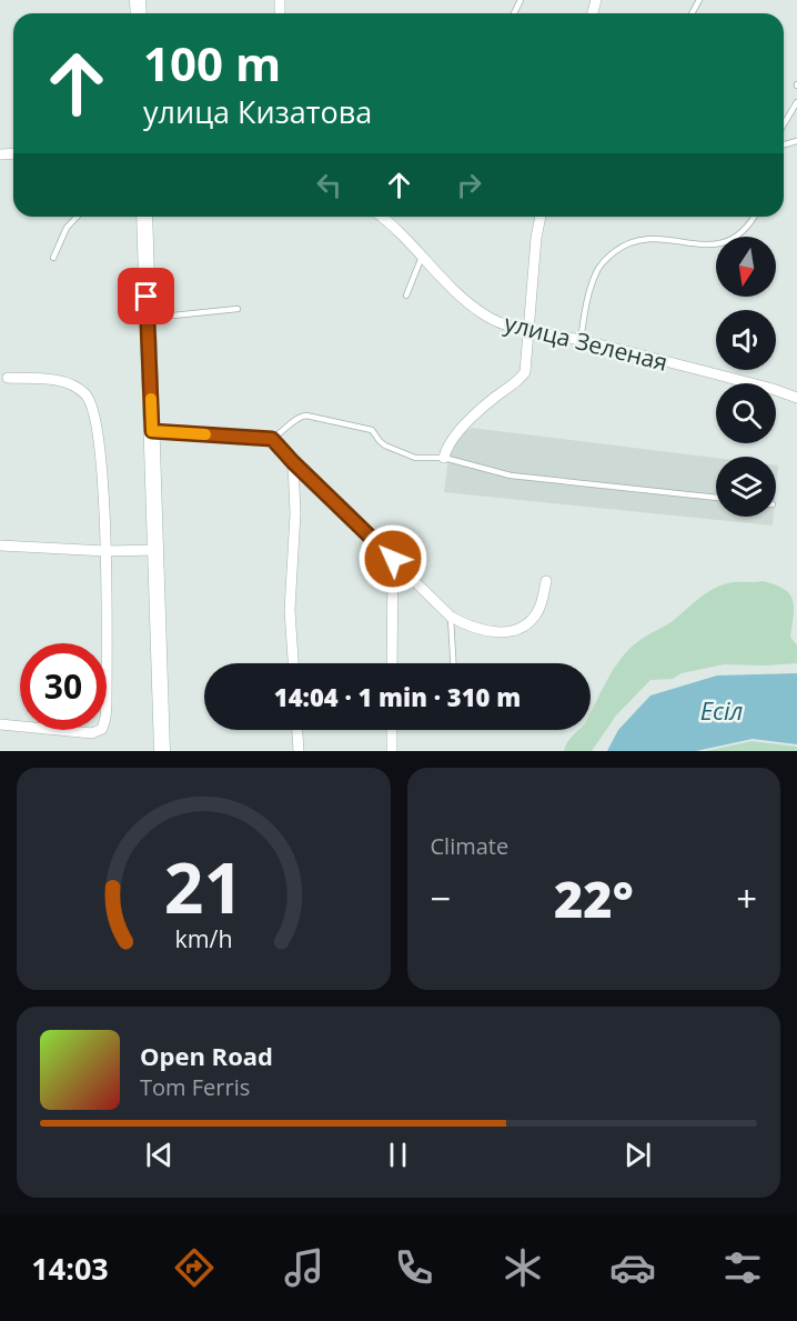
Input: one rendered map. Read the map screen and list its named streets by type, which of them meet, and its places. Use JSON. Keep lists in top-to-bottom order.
{
  "streets": {
    "street": ["улица Зеленая"]
  },
  "water": ["Есіл"],
  "north": "bottom",
  "page": {
    "turn": ["100 m", "улица Кизатова"],
    "limit": "30",
    "trip": "14:04 · 1 min · 310 m",
    "tile": "Climate",
    "heat": ["−", "22°", "+"],
    "song": ["Open Road", "Tom Ferris"],
    "tabs": "14:03",
    "gauge": ["21", "km/h"]
  }
}
